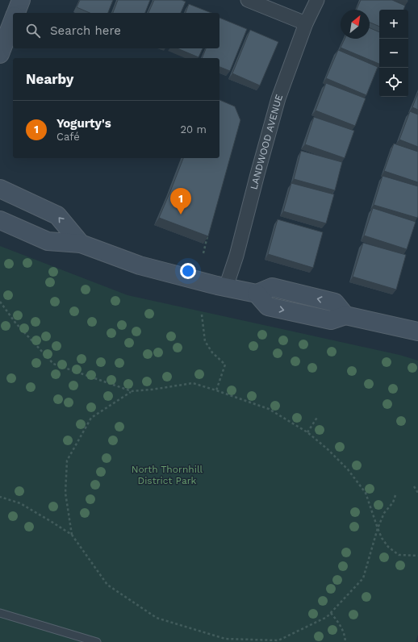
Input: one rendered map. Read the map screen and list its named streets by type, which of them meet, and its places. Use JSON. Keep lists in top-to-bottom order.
{
  "streets": {
    "street": ["LANDWOOD AVENUE"]
  },
  "parks": ["North Thornhill District Park"],
  "north": "top right",
  "page": {
    "map_buttons": ["+", "−"],
    "search": "Search here",
    "heading": "Nearby",
    "list": [
      {
        "mark": "1",
        "name": "Yogurty's",
        "note": "Café",
        "value": "20 m"
      }
    ],
    "pins": "1"
  }
}
